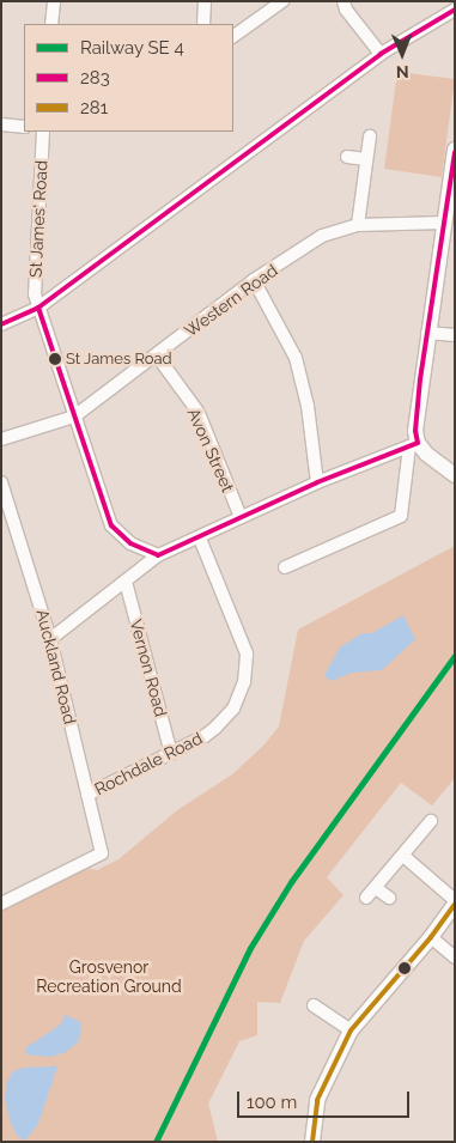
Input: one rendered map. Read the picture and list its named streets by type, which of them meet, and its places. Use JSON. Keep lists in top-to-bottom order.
{
  "streets": {
    "street": [
      "St James' Road",
      "Western Road",
      "Avon Street",
      "Auckland Road",
      "Vernon Road",
      "Rochdale Road"
    ]
  },
  "crossings": [
    ["Western Road", "Avon Street"],
    ["Auckland Road", "Rochdale Road"],
    ["Vernon Road", "Rochdale Road"]
  ],
  "parks": ["Grosvenor Recreation Ground"],
  "places": ["St James Road"],
  "lines": ["transit line 283", "transit line 281"],
  "legend": ["Railway SE 4", "283", "281"],
  "scale_bar": "100 m",
  "north": "bottom"
}
